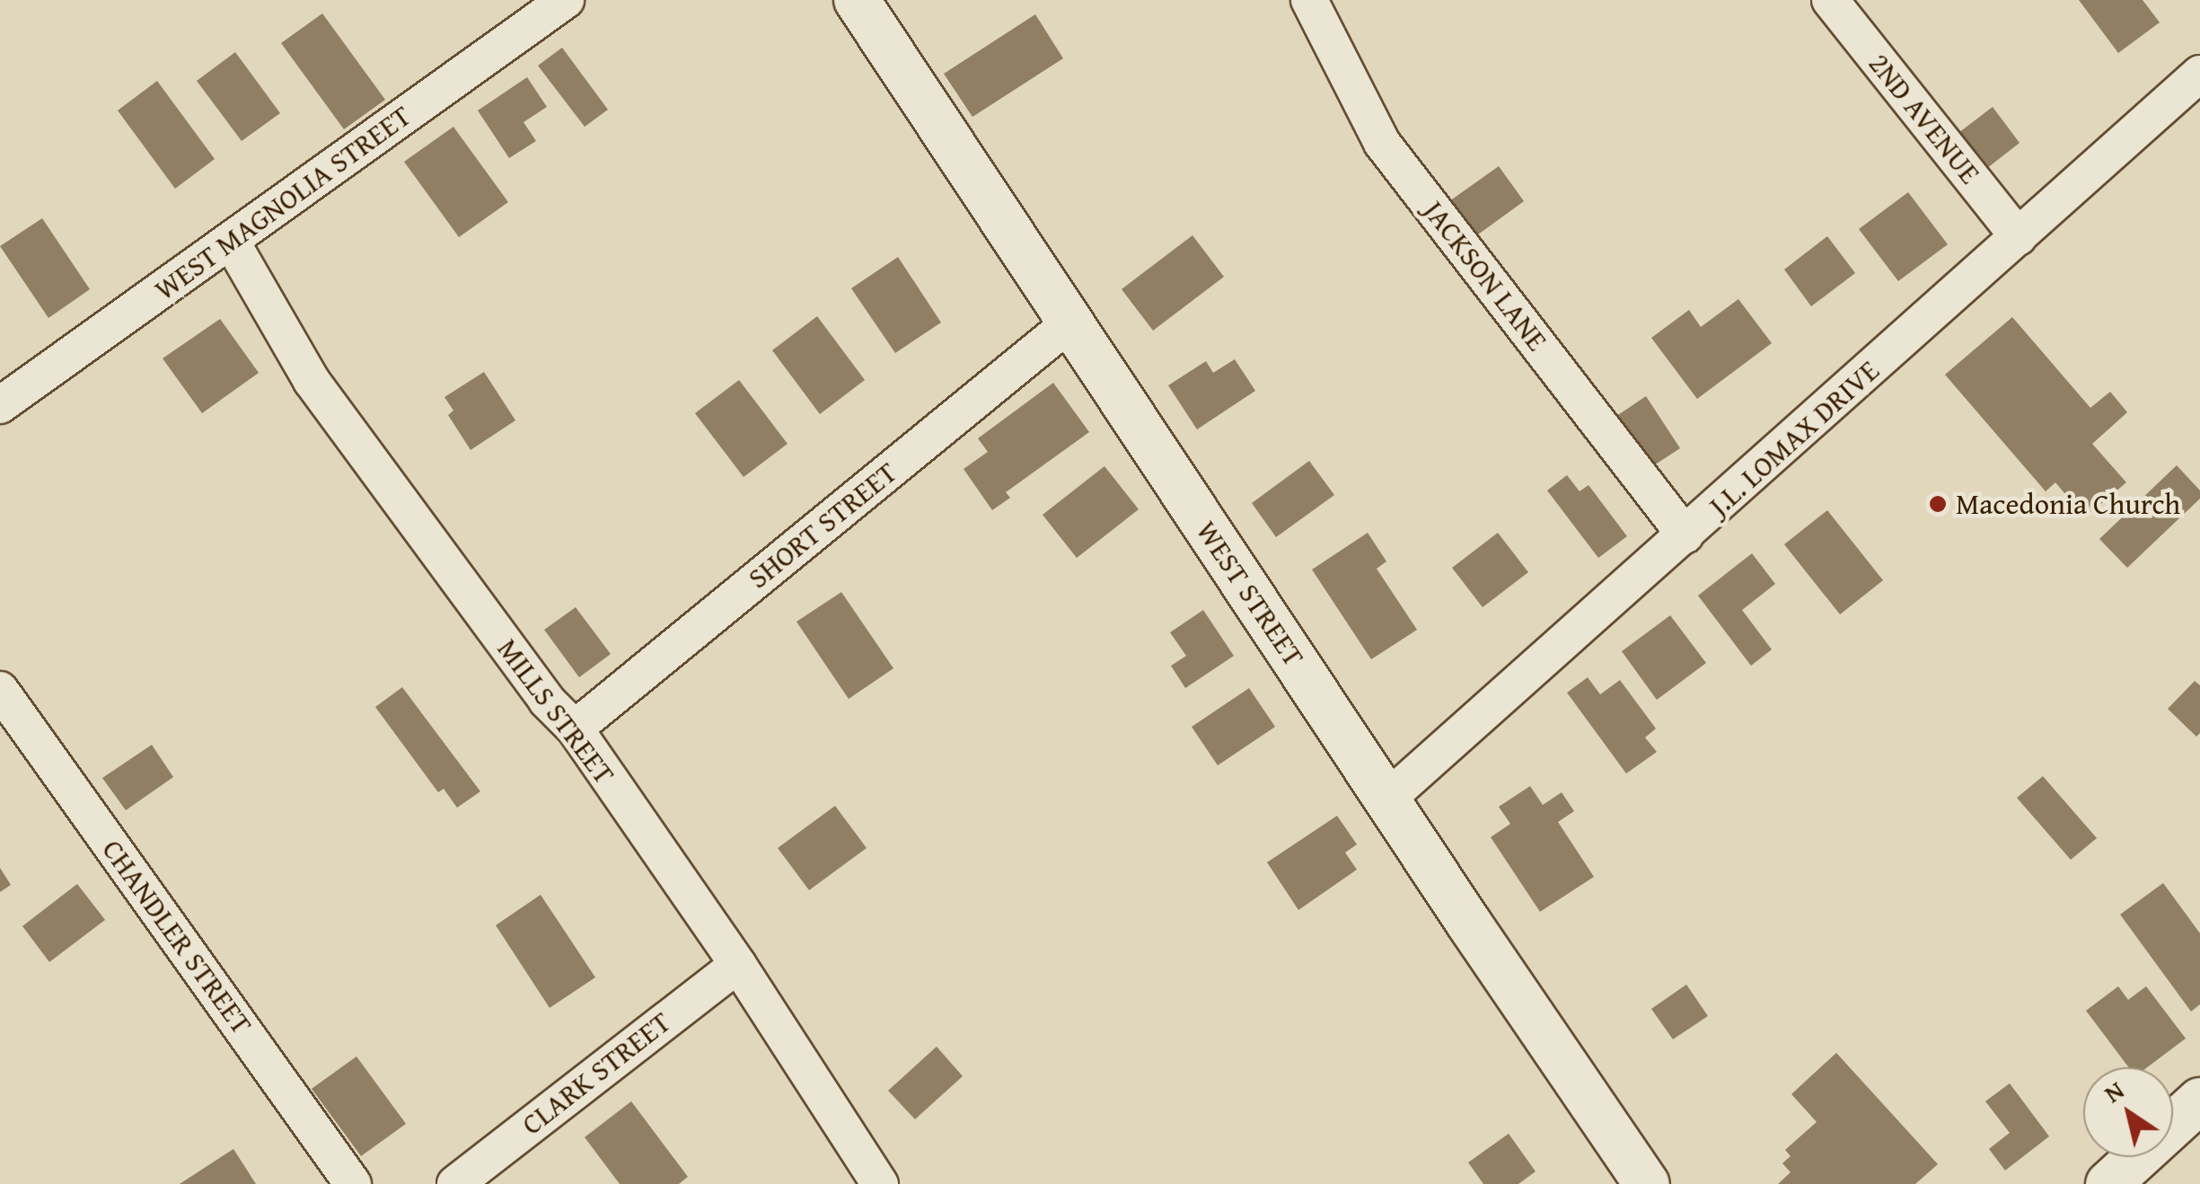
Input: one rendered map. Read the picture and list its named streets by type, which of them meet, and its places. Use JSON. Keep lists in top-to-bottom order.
{
  "streets": {
    "street": [
      "2ND AVENUE",
      "WEST MAGNOLIA STREET",
      "JACKSON LANE",
      "J.L. LOMAX DRIVE",
      "SHORT STREET",
      "WEST STREET",
      "MILLS STREET",
      "CHANDLER STREET",
      "CLARK STREET"
    ]
  },
  "crossings": [
    ["2ND AVENUE", "J.L. LOMAX DRIVE"],
    ["WEST MAGNOLIA STREET", "MILLS STREET"],
    ["JACKSON LANE", "J.L. LOMAX DRIVE"],
    ["J.L. LOMAX DRIVE", "WEST STREET"],
    ["SHORT STREET", "WEST STREET"],
    ["SHORT STREET", "MILLS STREET"],
    ["MILLS STREET", "CLARK STREET"]
  ],
  "places": ["Macedonia Church"],
  "north": "top left"
}
